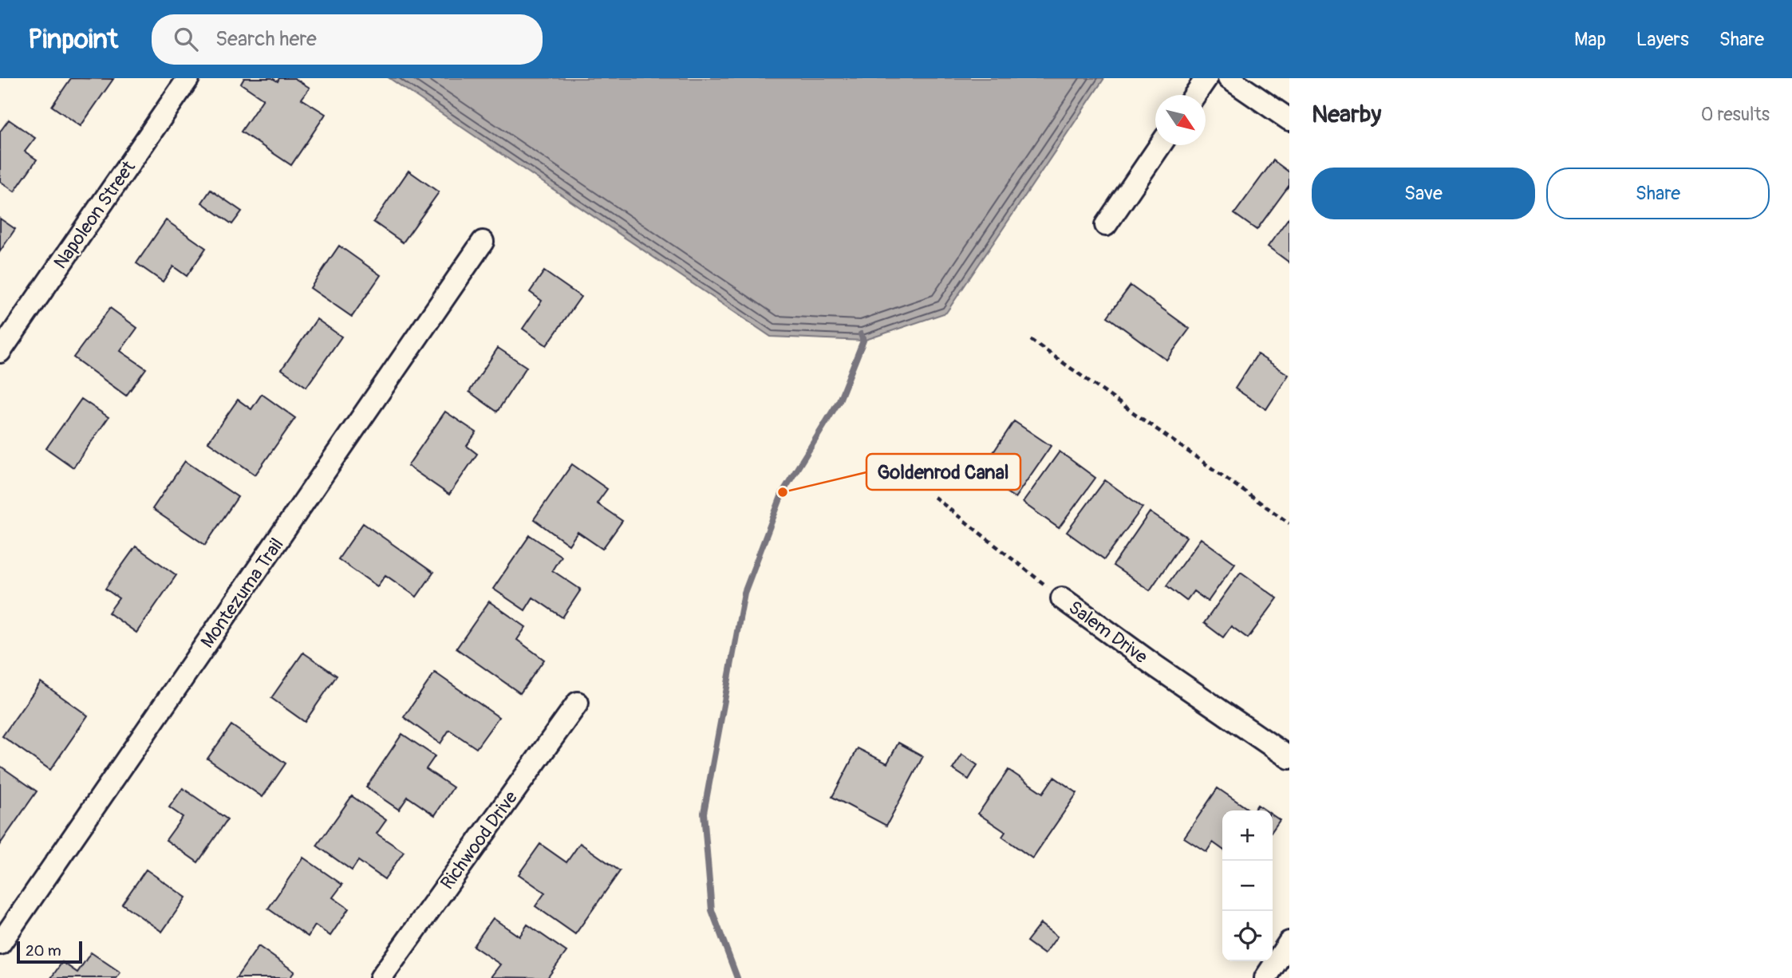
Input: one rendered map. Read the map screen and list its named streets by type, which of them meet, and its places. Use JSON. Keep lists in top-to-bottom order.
{
  "streets": {
    "street": [
      "Napoleon Street",
      "Montezuma Trail",
      "Salem Drive",
      "Richwood Drive"
    ]
  },
  "places": ["Goldenrod Canal"],
  "scale_bar": "20 m",
  "north": "bottom right",
  "page": {
    "header": "Pinpoint",
    "search": "Search here",
    "nav": ["Map", "Layers", "Share"],
    "heading": ["Nearby", "0 results"],
    "buttons": ["Save", "Share"],
    "map_buttons": ["+", "−"],
    "scale": "20 m"
  }
}
